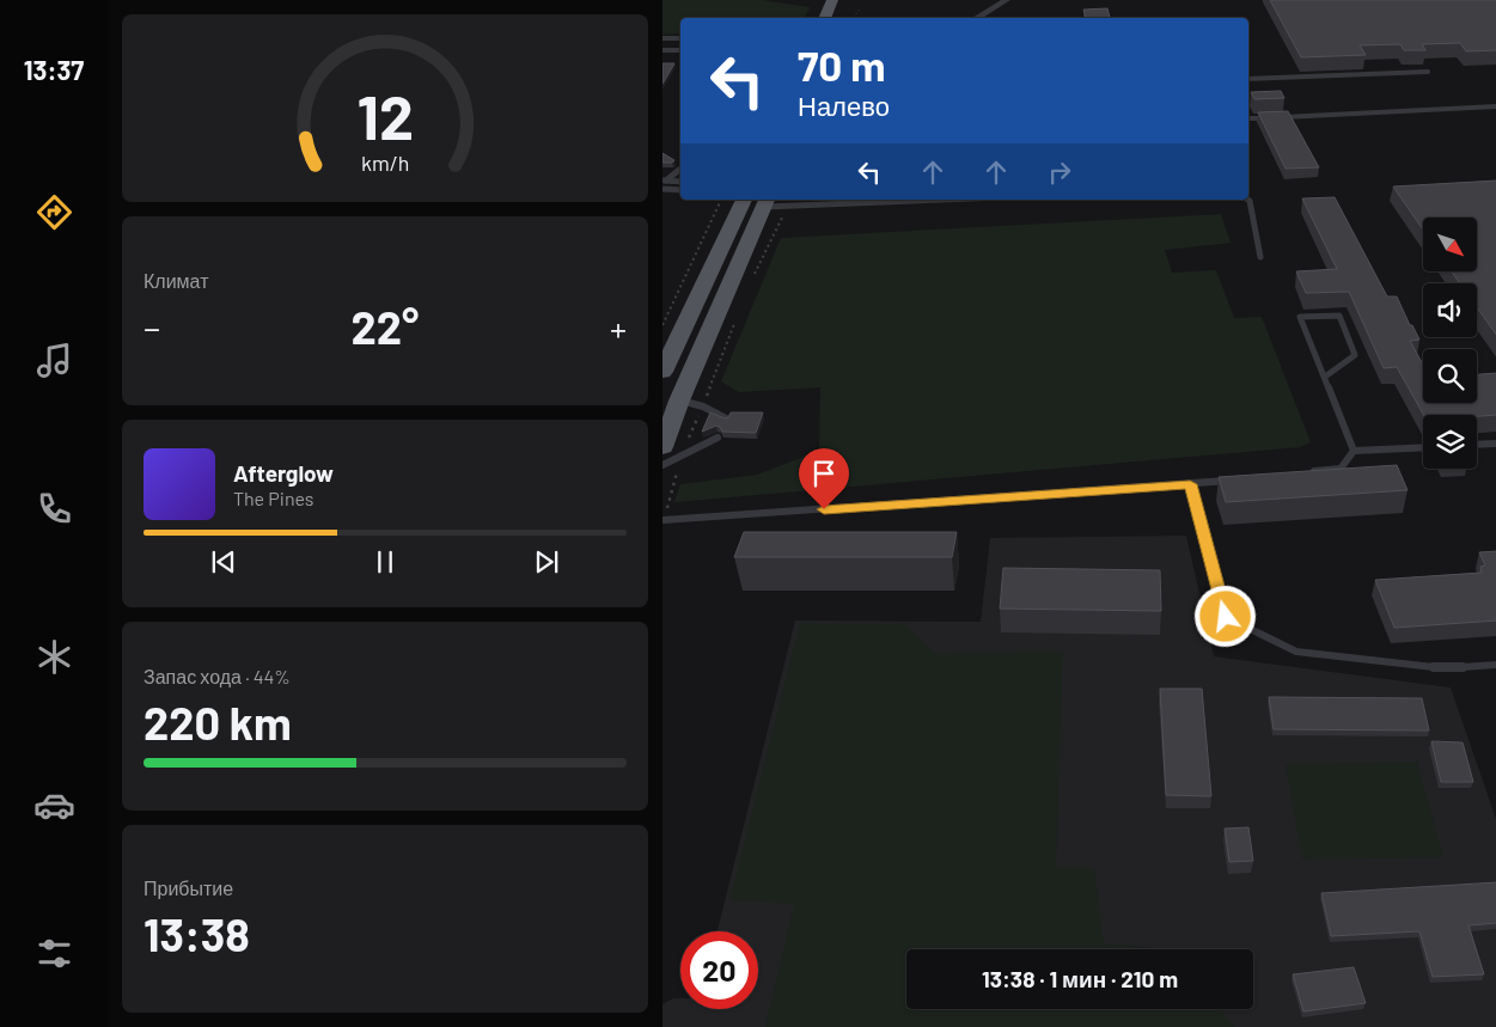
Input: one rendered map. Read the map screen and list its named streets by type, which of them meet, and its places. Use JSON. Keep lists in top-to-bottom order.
{
  "north": "bottom right",
  "page": {
    "tabs": "13:37",
    "turn": ["70 m", "Налево"],
    "tile": [
      "Климат",
      ["Запас хода · 44%", "220 km"],
      ["Прибытие", "13:38"]
    ],
    "heat": ["−", "22°", "+"],
    "song": ["Afterglow", "The Pines"],
    "limit": "20",
    "trip": "13:38 · 1 мин · 210 m",
    "gauge": ["12", "km/h"]
  }
}
